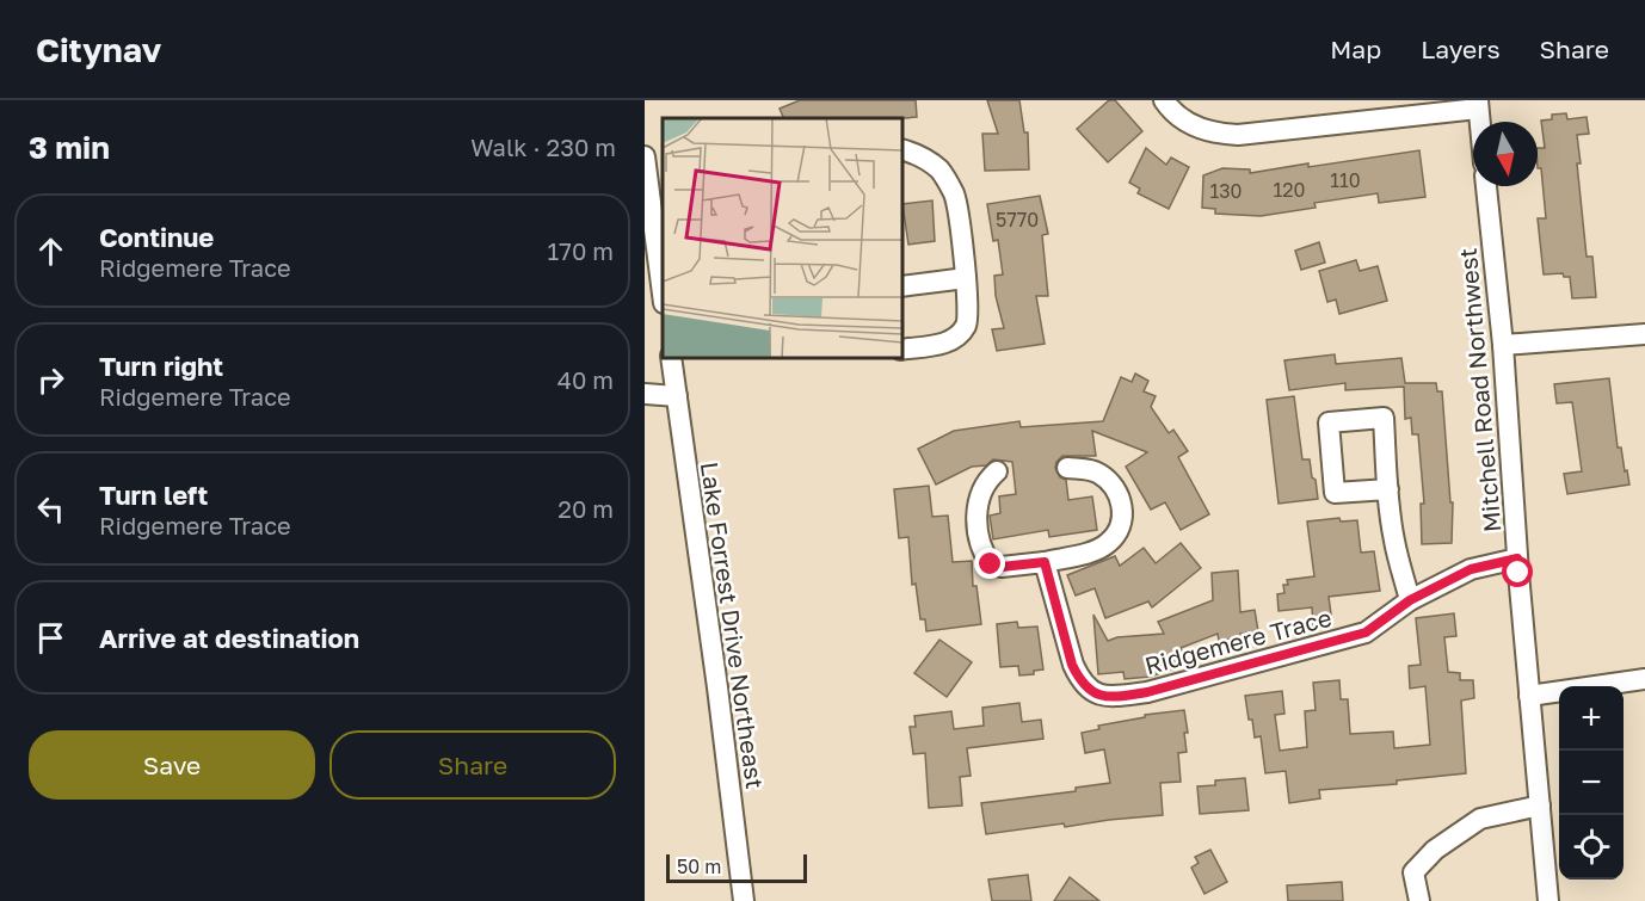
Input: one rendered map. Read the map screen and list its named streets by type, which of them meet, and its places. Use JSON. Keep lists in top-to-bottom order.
{
  "streets": {
    "street": ["Mitchell Road Northwest", "Lake Forrest Drive Northeast", "Ridgemere Trace"]
  },
  "crossings": [
    ["Mitchell Road Northwest", "Ridgemere Trace"]
  ],
  "house_numbers": [
    "110",
    "120",
    "130",
    "5770"
  ],
  "scale_bar": "50 m",
  "north": "bottom",
  "page": {
    "header": "Citynav",
    "nav": ["Map", "Layers", "Share"],
    "heading": ["3 min", "Walk · 230 m"],
    "list": [
      ["Continue", "Ridgemere Trace", "170 m"],
      ["Turn right", "Ridgemere Trace", "40 m"],
      ["Turn left", "Ridgemere Trace", "20 m"],
      "Arrive at destination"
    ],
    "map_buttons": ["+", "−"],
    "buttons": ["Save", "Share"],
    "scale": "50 m"
  }
}
